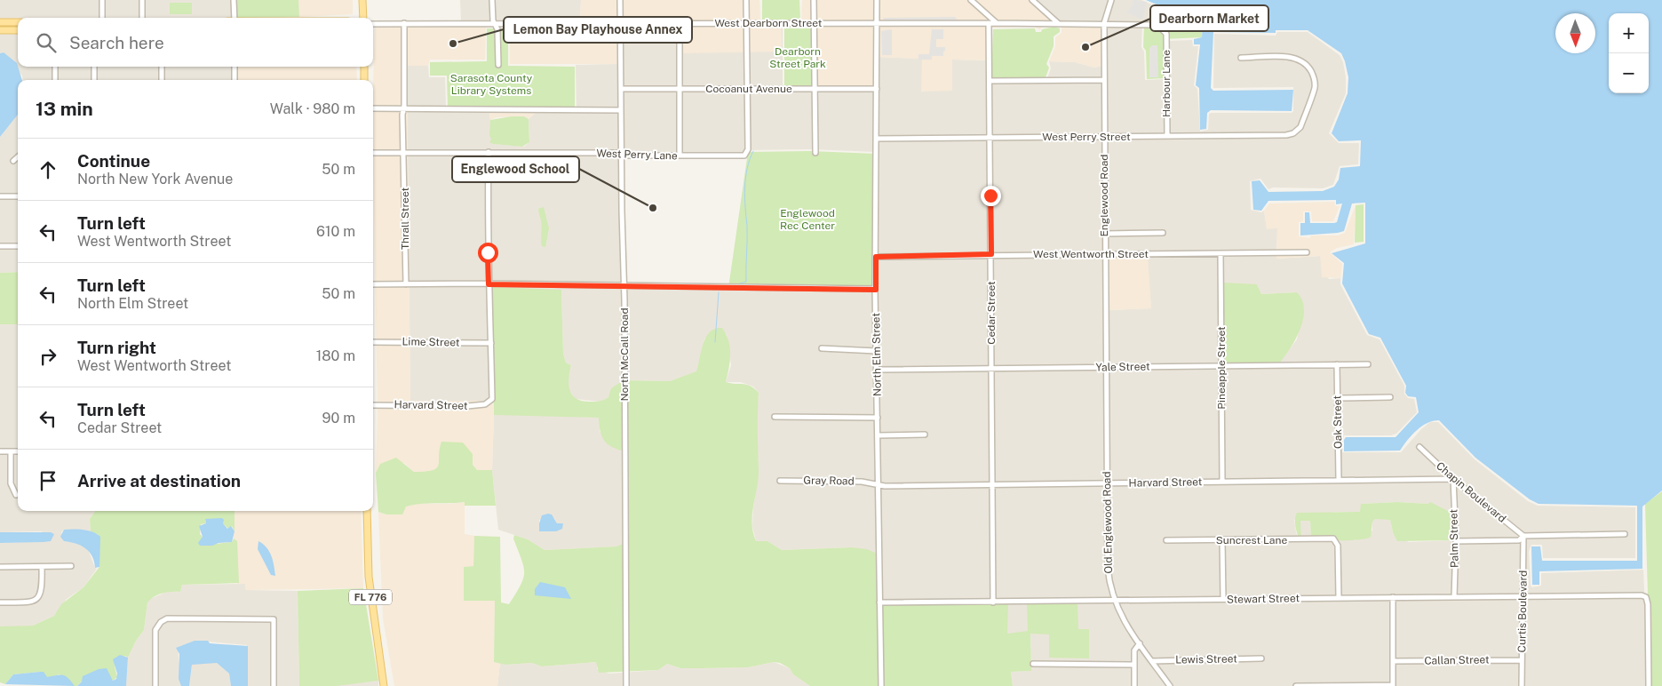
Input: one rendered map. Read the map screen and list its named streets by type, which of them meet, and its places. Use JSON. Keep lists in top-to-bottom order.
{
  "streets": {
    "main road": ["FL 776"],
    "street": [
      "West Dearborn Street",
      "Harbour Lane",
      "Cocoanut Avenue",
      "West Perry Street",
      "West Perry Lane",
      "Englewood Road",
      "Thrall Street",
      "West Wentworth Street",
      "Cedar Street",
      "Lime Street",
      "North McCall Road",
      "North Elm Street",
      "Yale Street",
      "Pineapple Street",
      "Harvard Street",
      "Oak Street",
      "Gray Road",
      "Chapin Boulevard",
      "Old Englewood Road",
      "Palm Street",
      "Suncrest Lane",
      "Stewart Street",
      "Curtis Boulevard",
      "Lewis Street",
      "Callan Street"
    ]
  },
  "crossings": [
    ["West Dearborn Street", "Harbour Lane"],
    ["West Dearborn Street", "Englewood Road"],
    ["West Dearborn Street", "Thrall Street"],
    ["West Dearborn Street", "Cedar Street"],
    ["West Dearborn Street", "North McCall Road"],
    ["West Dearborn Street", "North Elm Street"],
    ["Harbour Lane", "West Perry Street"],
    ["Cocoanut Avenue", "West Perry Lane"],
    ["Cocoanut Avenue", "North McCall Road"],
    ["Cocoanut Avenue", "North Elm Street"],
    ["West Perry Street", "Englewood Road"],
    ["West Perry Street", "Cedar Street"],
    ["West Perry Street", "North Elm Street"],
    ["West Perry Lane", "Thrall Street"],
    ["West Perry Lane", "North McCall Road"],
    ["Englewood Road", "West Wentworth Street"],
    ["Englewood Road", "Yale Street"],
    ["Englewood Road", "Old Englewood Road"],
    ["West Wentworth Street", "Cedar Street"],
    ["West Wentworth Street", "North Elm Street"],
    ["West Wentworth Street", "Pineapple Street"],
    ["Cedar Street", "Yale Street"],
    ["Cedar Street", "Harvard Street"],
    ["Cedar Street", "Stewart Street"],
    ["Lime Street", "Harvard Street"],
    ["North Elm Street", "Yale Street"],
    ["North Elm Street", "Harvard Street"],
    ["North Elm Street", "Gray Road"],
    ["North Elm Street", "Stewart Street"],
    ["Yale Street", "Pineapple Street"],
    ["Yale Street", "Oak Street"],
    ["Yale Street", "Old Englewood Road"],
    ["Pineapple Street", "Harvard Street"],
    ["Harvard Street", "Oak Street"],
    ["Harvard Street", "Gray Road"],
    ["Harvard Street", "Chapin Boulevard"],
    ["Harvard Street", "Old Englewood Road"],
    ["Harvard Street", "Palm Street"],
    ["Chapin Boulevard", "Palm Street"],
    ["Chapin Boulevard", "Curtis Boulevard"],
    ["Old Englewood Road", "Stewart Street"],
    ["Old Englewood Road", "Lewis Street"],
    ["Palm Street", "Stewart Street"],
    ["Suncrest Lane", "Stewart Street"],
    ["Stewart Street", "Curtis Boulevard"],
    ["Curtis Boulevard", "Callan Street"]
  ],
  "parks": ["Dearborn Street Park", "Sarasota County Library Systems", "Englewood Rec Center"],
  "places": ["Lemon Bay Playhouse Annex", "Dearborn Market", "Englewood School"],
  "north": "bottom",
  "page": {
    "map_buttons": ["+", "−"],
    "search": "Search here",
    "heading": ["13 min", "Walk · 980 m"],
    "list": [
      ["Continue", "North New York Avenue", "50 m"],
      ["Turn left", "West Wentworth Street", "610 m"],
      ["Turn left", "North Elm Street", "50 m"],
      ["Turn right", "West Wentworth Street", "180 m"],
      ["Turn left", "Cedar Street", "90 m"],
      "Arrive at destination"
    ]
  }
}
